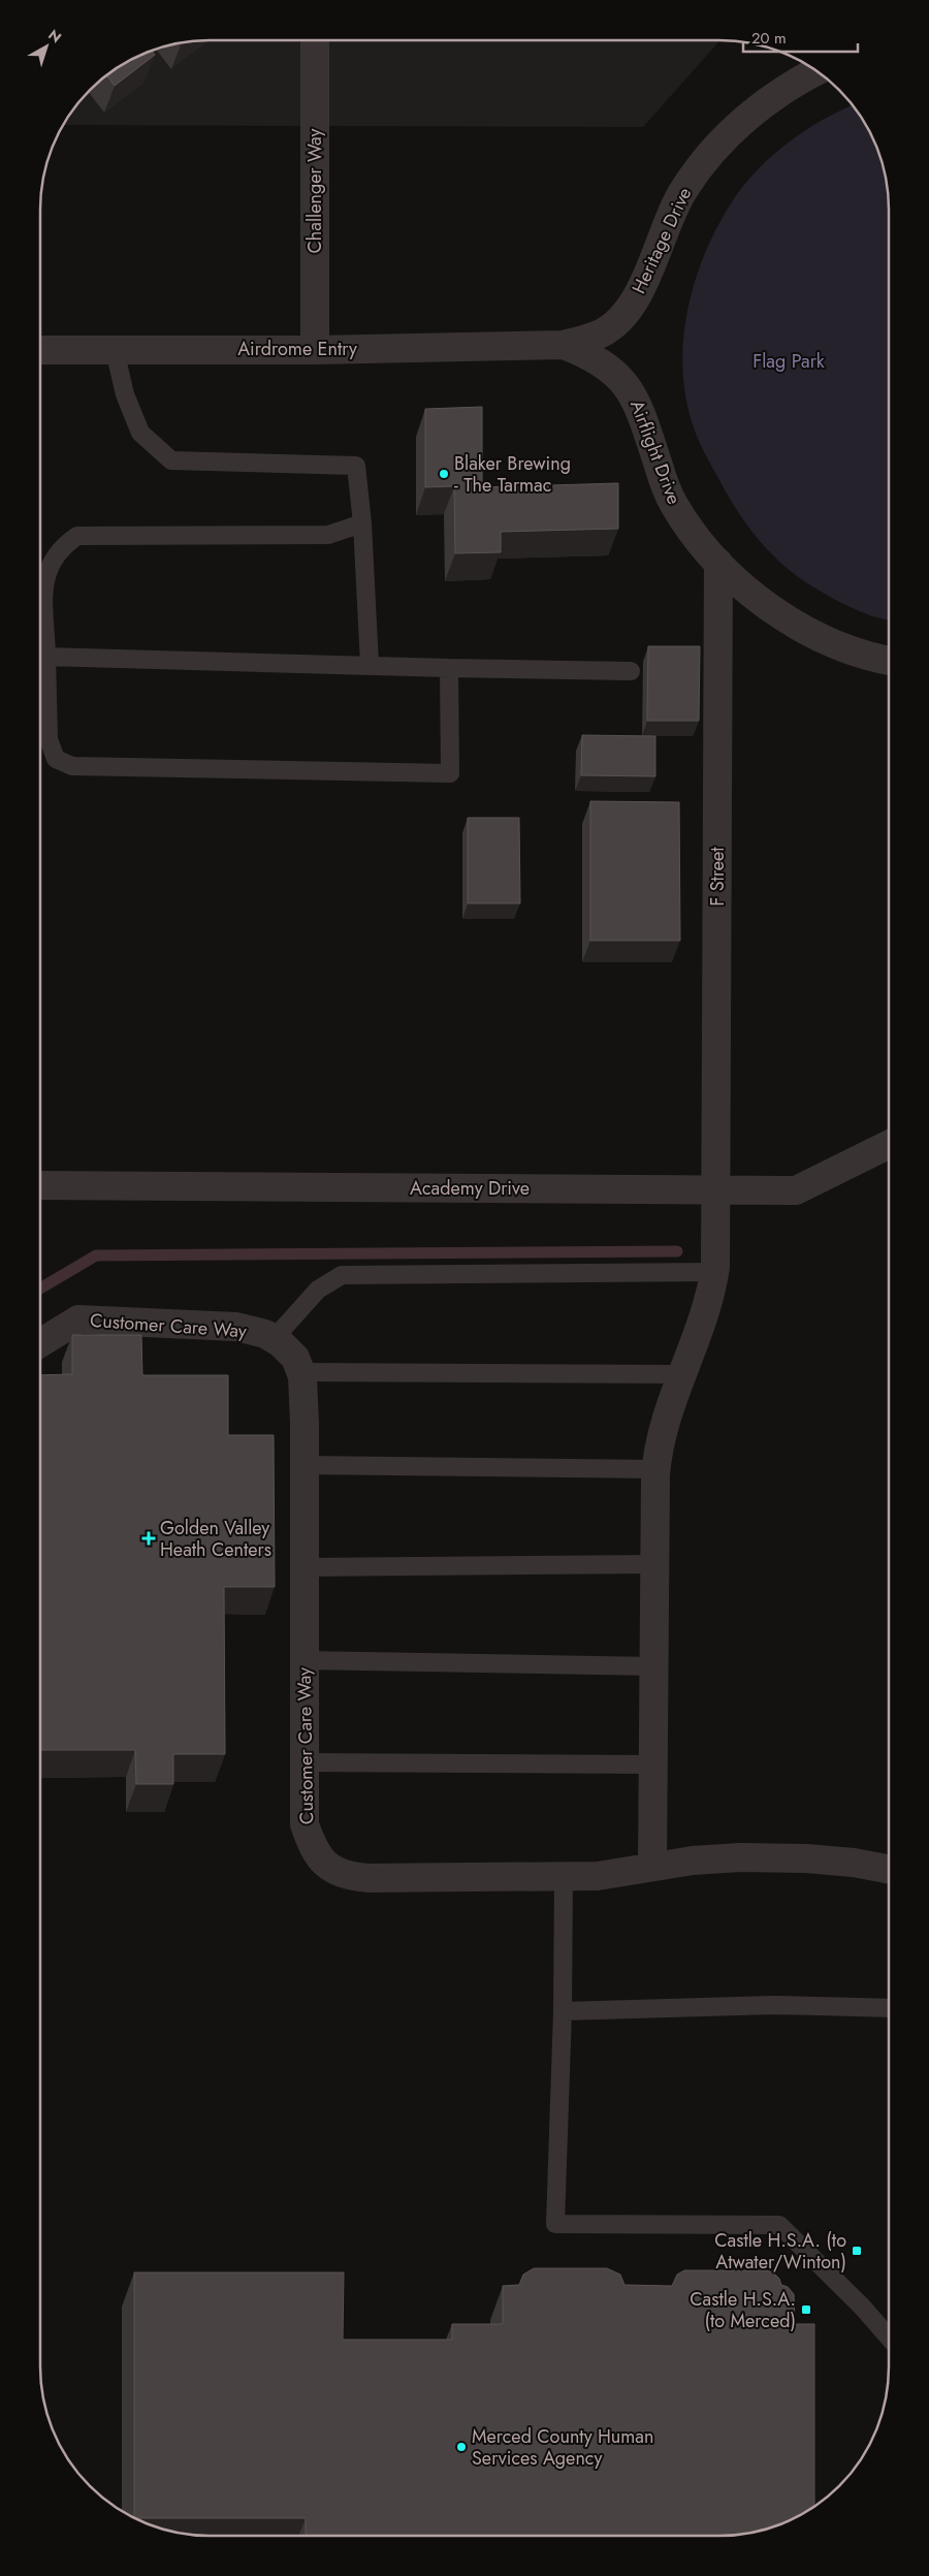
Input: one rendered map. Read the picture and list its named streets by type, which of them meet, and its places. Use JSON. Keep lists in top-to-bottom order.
{
  "streets": {
    "street": [
      "Challenger Way",
      "Heritage Drive",
      "Airdrome Entry",
      "Airflight Drive",
      "F Street",
      "Academy Drive",
      "Customer Care Way"
    ]
  },
  "crossings": [
    ["Challenger Way", "Airdrome Entry"],
    ["Heritage Drive", "Airdrome Entry"],
    ["Heritage Drive", "Airflight Drive"],
    ["Airdrome Entry", "Airflight Drive"],
    ["Airflight Drive", "F Street"],
    ["F Street", "Academy Drive"],
    ["F Street", "Customer Care Way"]
  ],
  "parks": ["Flag Park"],
  "places": {
    "other": ["Blaker Brewing - The Tarmac", "Merced County Human Services Agency"],
    "health": ["Golden Valley Heath Centers"],
    "transit": ["Castle H.S.A. (to Atwater/Winton)", "Castle H.S.A. (to Merced)"]
  },
  "scale_bar": "20 m",
  "north": "top right"
}
